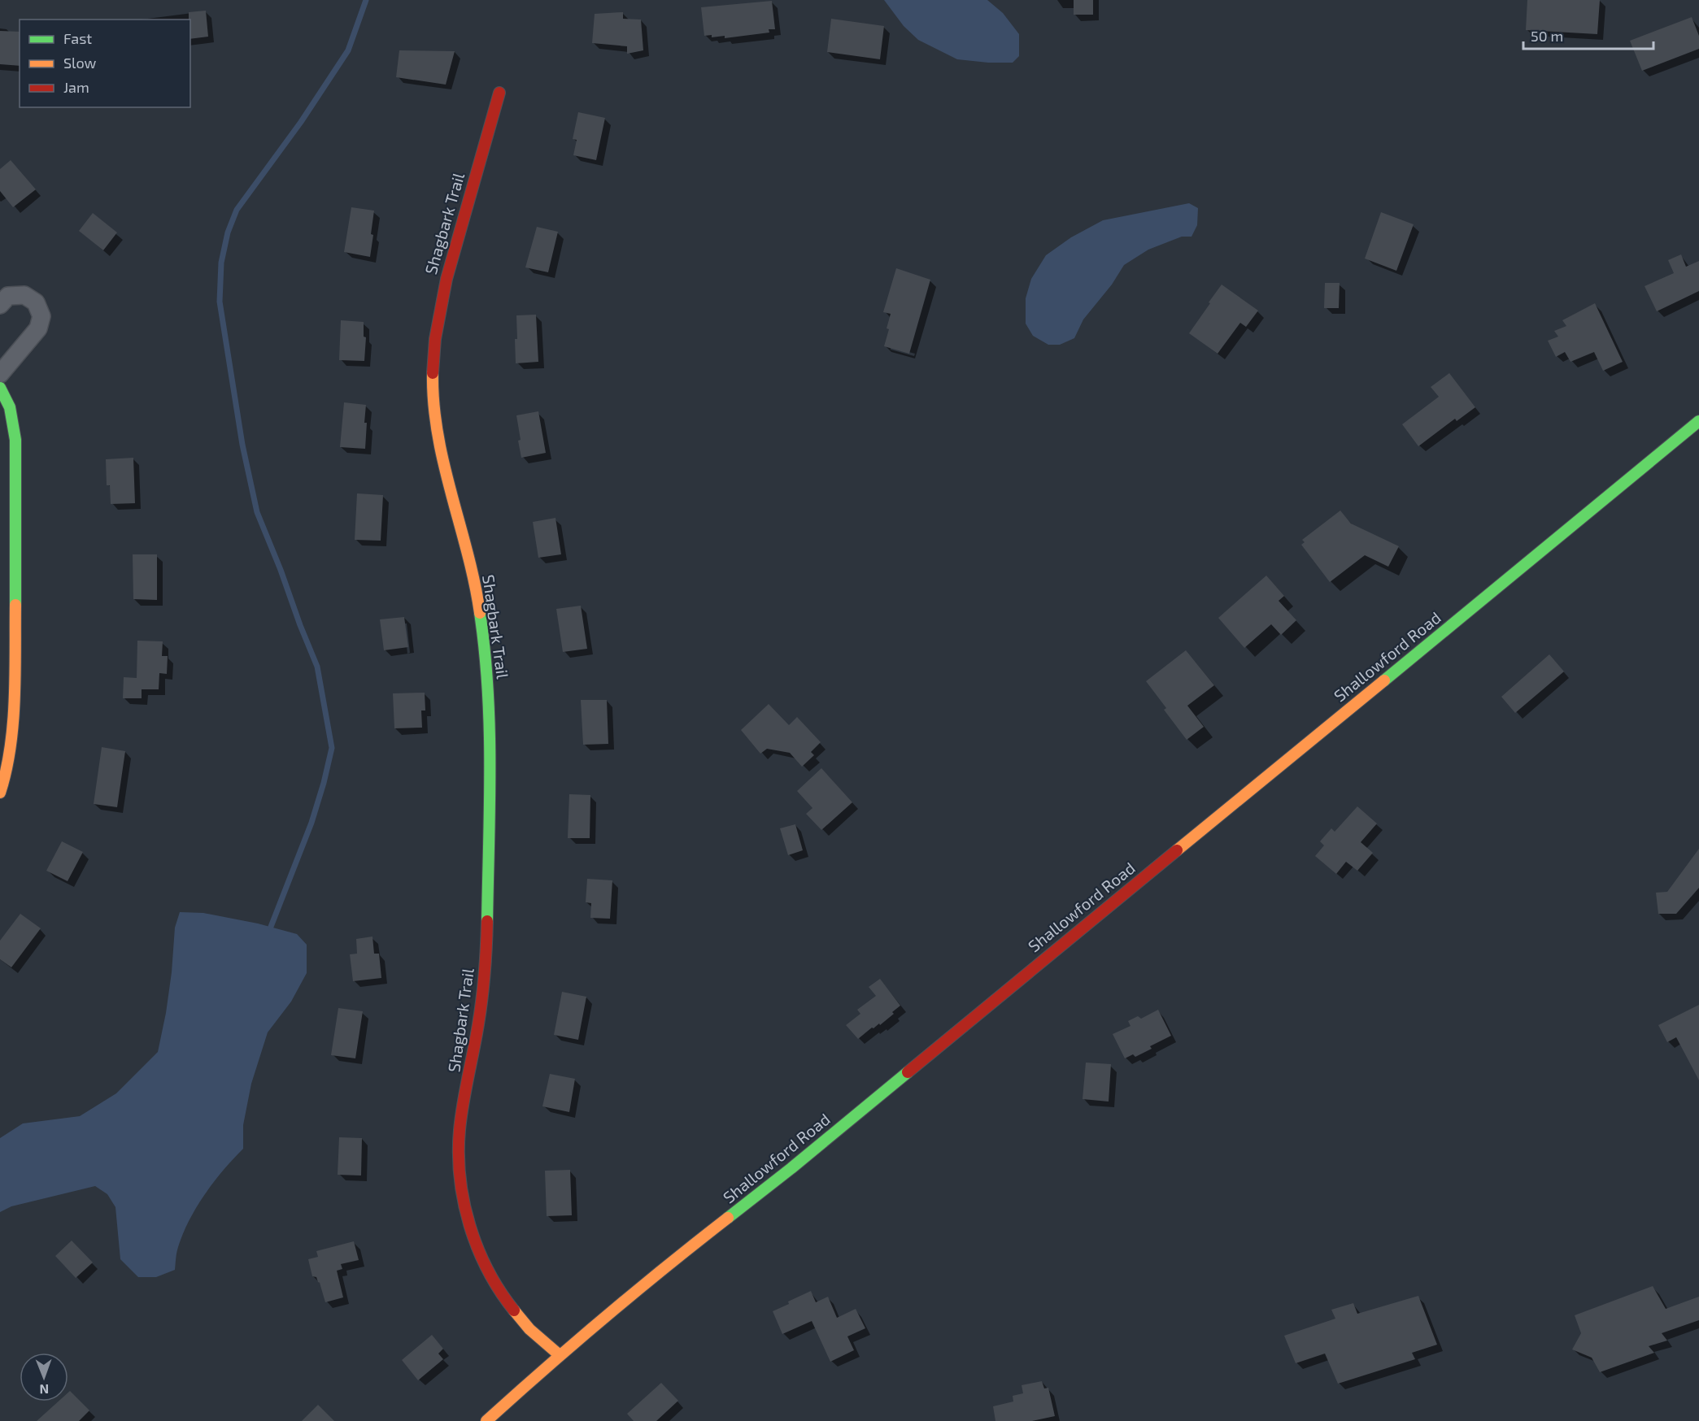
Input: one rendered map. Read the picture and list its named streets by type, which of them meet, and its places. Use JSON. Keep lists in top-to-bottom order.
{
  "streets": {
    "street": ["Shagbark Trail", "Shallowford Road"]
  },
  "crossings": [
    ["Shagbark Trail", "Shallowford Road"]
  ],
  "legend": ["Fast", "Slow", "Jam"],
  "scale_bar": "50 m",
  "north": "bottom"
}
